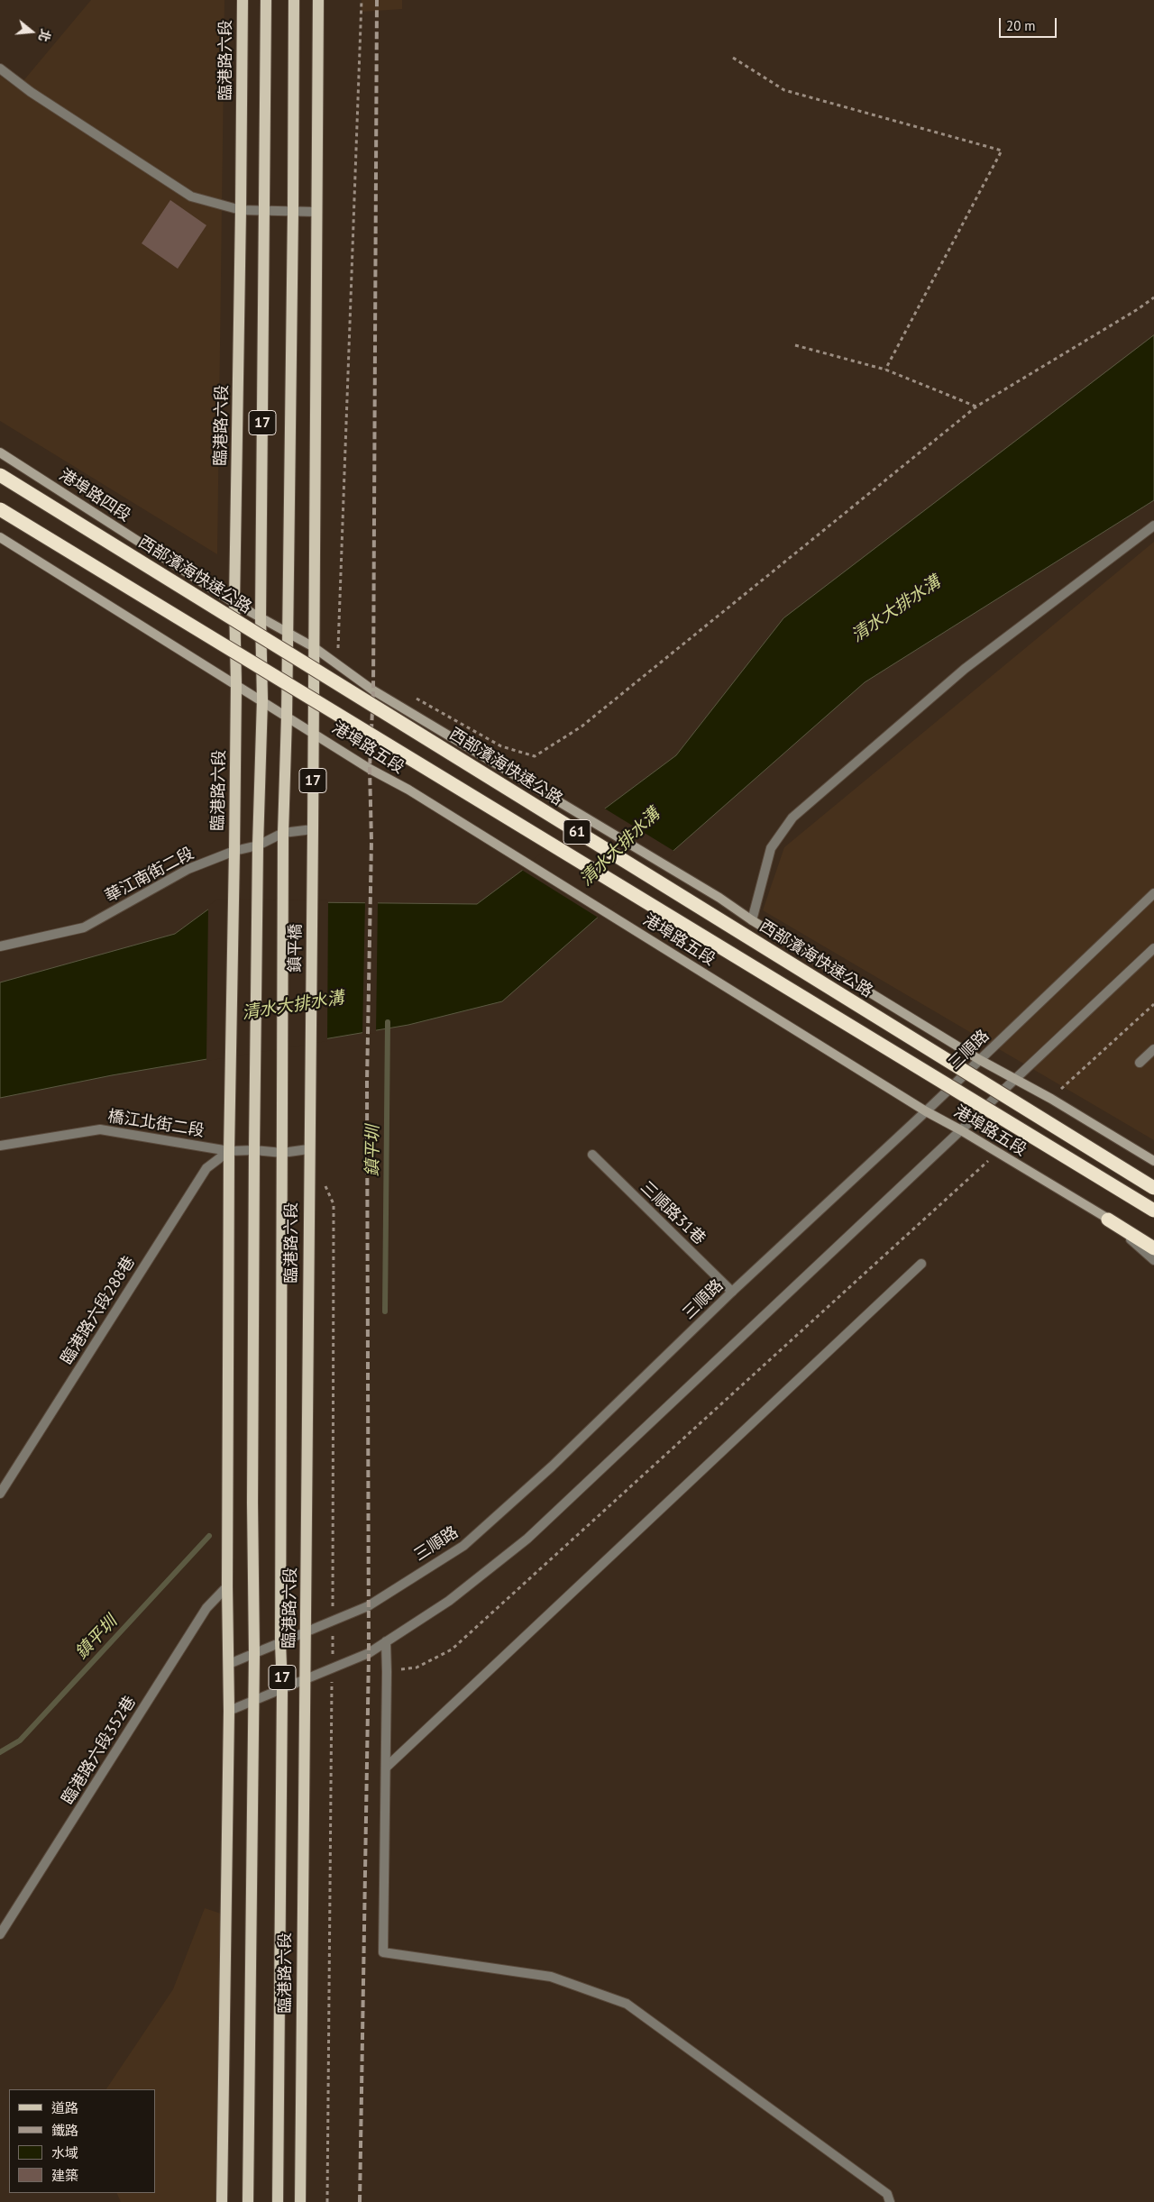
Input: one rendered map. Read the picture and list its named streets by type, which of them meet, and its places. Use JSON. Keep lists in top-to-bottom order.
{
  "streets": {
    "highway": ["西部濱海快速公路", "61"],
    "main road": ["臨港路六段", "17", "鎮平橋"],
    "street": [
      "港埠路四段",
      "港埠路五段",
      "華江南街二段",
      "三順路",
      "橋江北街二段",
      "三順路31巷",
      "臨港路六段288巷",
      "臨港路六段352巷"
    ]
  },
  "crossings": [
    ["臨港路六段", "17"],
    ["臨港路六段", "港埠路四段"],
    ["臨港路六段", "港埠路五段"],
    ["臨港路六段", "華江南街二段"],
    ["臨港路六段", "鎮平橋"],
    ["臨港路六段", "三順路"],
    ["臨港路六段", "橋江北街二段"],
    ["17", "港埠路四段"],
    ["17", "港埠路五段"],
    ["17", "華江南街二段"],
    ["17", "鎮平橋"],
    ["17", "三順路"],
    ["17", "橋江北街二段"],
    ["17", "臨港路六段288巷"],
    ["17", "臨港路六段352巷"],
    ["港埠路五段", "三順路"],
    ["華江南街二段", "鎮平橋"],
    ["鎮平橋", "橋江北街二段"],
    ["三順路", "三順路31巷"],
    ["橋江北街二段", "臨港路六段288巷"]
  ],
  "water": ["清水大排水溝", "鎮平圳"],
  "legend": [
    "道路",
    "鐵路",
    "水域",
    "建築"
  ],
  "scale_bar": "20 m",
  "north": "right"
}
